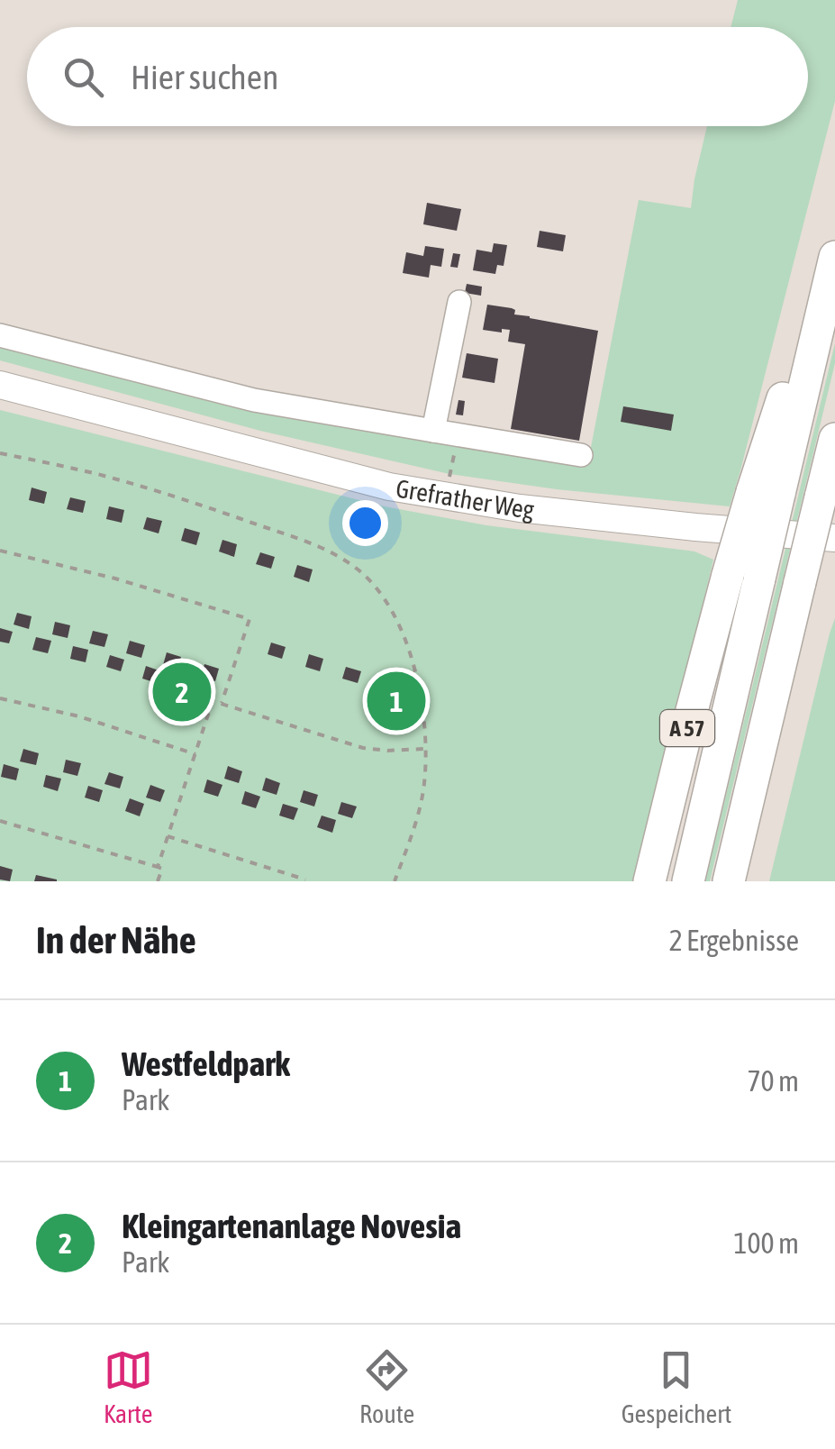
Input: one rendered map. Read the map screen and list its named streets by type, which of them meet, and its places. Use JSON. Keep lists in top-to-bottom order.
{
  "streets": {
    "highway": ["A 57"],
    "main road": ["Grefrather Weg"]
  },
  "page": {
    "search": "Hier suchen",
    "pins": ["2", "1"],
    "heading": ["In der Nähe", "2 Ergebnisse"],
    "list": [
      {
        "mark": "1",
        "name": "Westfeldpark",
        "note": "Park",
        "value": "70 m"
      },
      {
        "mark": "2",
        "name": "Kleingartenanlage Novesia",
        "note": "Park",
        "value": "100 m"
      }
    ],
    "nav": ["Karte", "Route", "Gespeichert"]
  }
}
